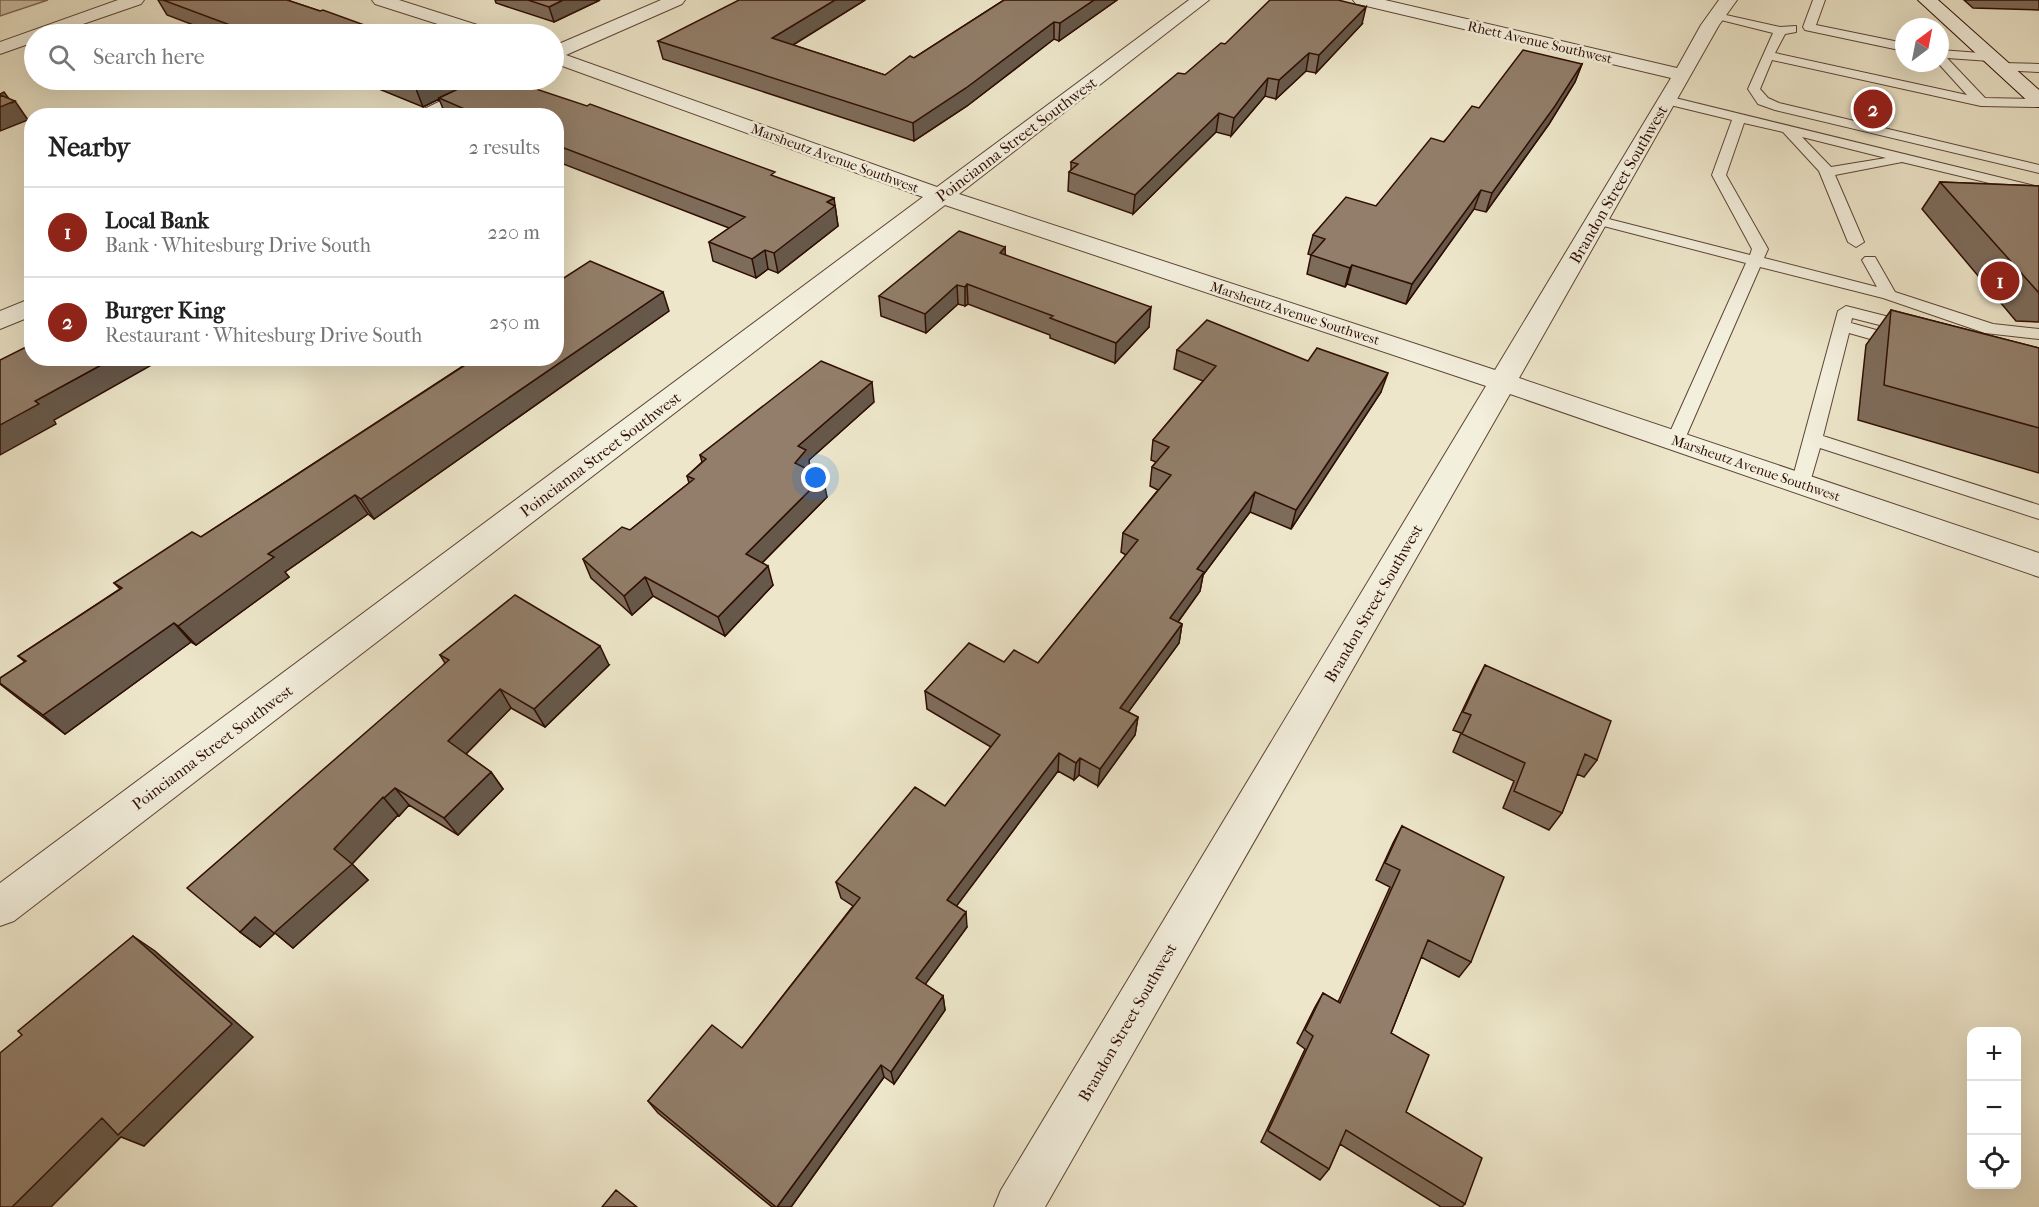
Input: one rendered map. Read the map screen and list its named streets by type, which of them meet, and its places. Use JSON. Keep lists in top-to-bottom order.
{
  "streets": {
    "street": [
      "Rhett Avenue Southwest",
      "Poincianna Street Southwest",
      "Marsheutz Avenue Southwest",
      "Brandon Street Southwest"
    ]
  },
  "crossings": [
    ["Rhett Avenue Southwest", "Brandon Street Southwest"],
    ["Poincianna Street Southwest", "Marsheutz Avenue Southwest"],
    ["Marsheutz Avenue Southwest", "Brandon Street Southwest"]
  ],
  "north": "top right",
  "page": {
    "search": "Search here",
    "pins": ["2", "1"],
    "heading": ["Nearby", "2 results"],
    "list": [
      {
        "mark": "1",
        "name": "Local Bank",
        "note": "Bank · Whitesburg Drive South",
        "value": "220 m"
      },
      {
        "mark": "2",
        "name": "Burger King",
        "note": "Restaurant · Whitesburg Drive South",
        "value": "250 m"
      }
    ],
    "map_buttons": ["+", "−"]
  }
}
